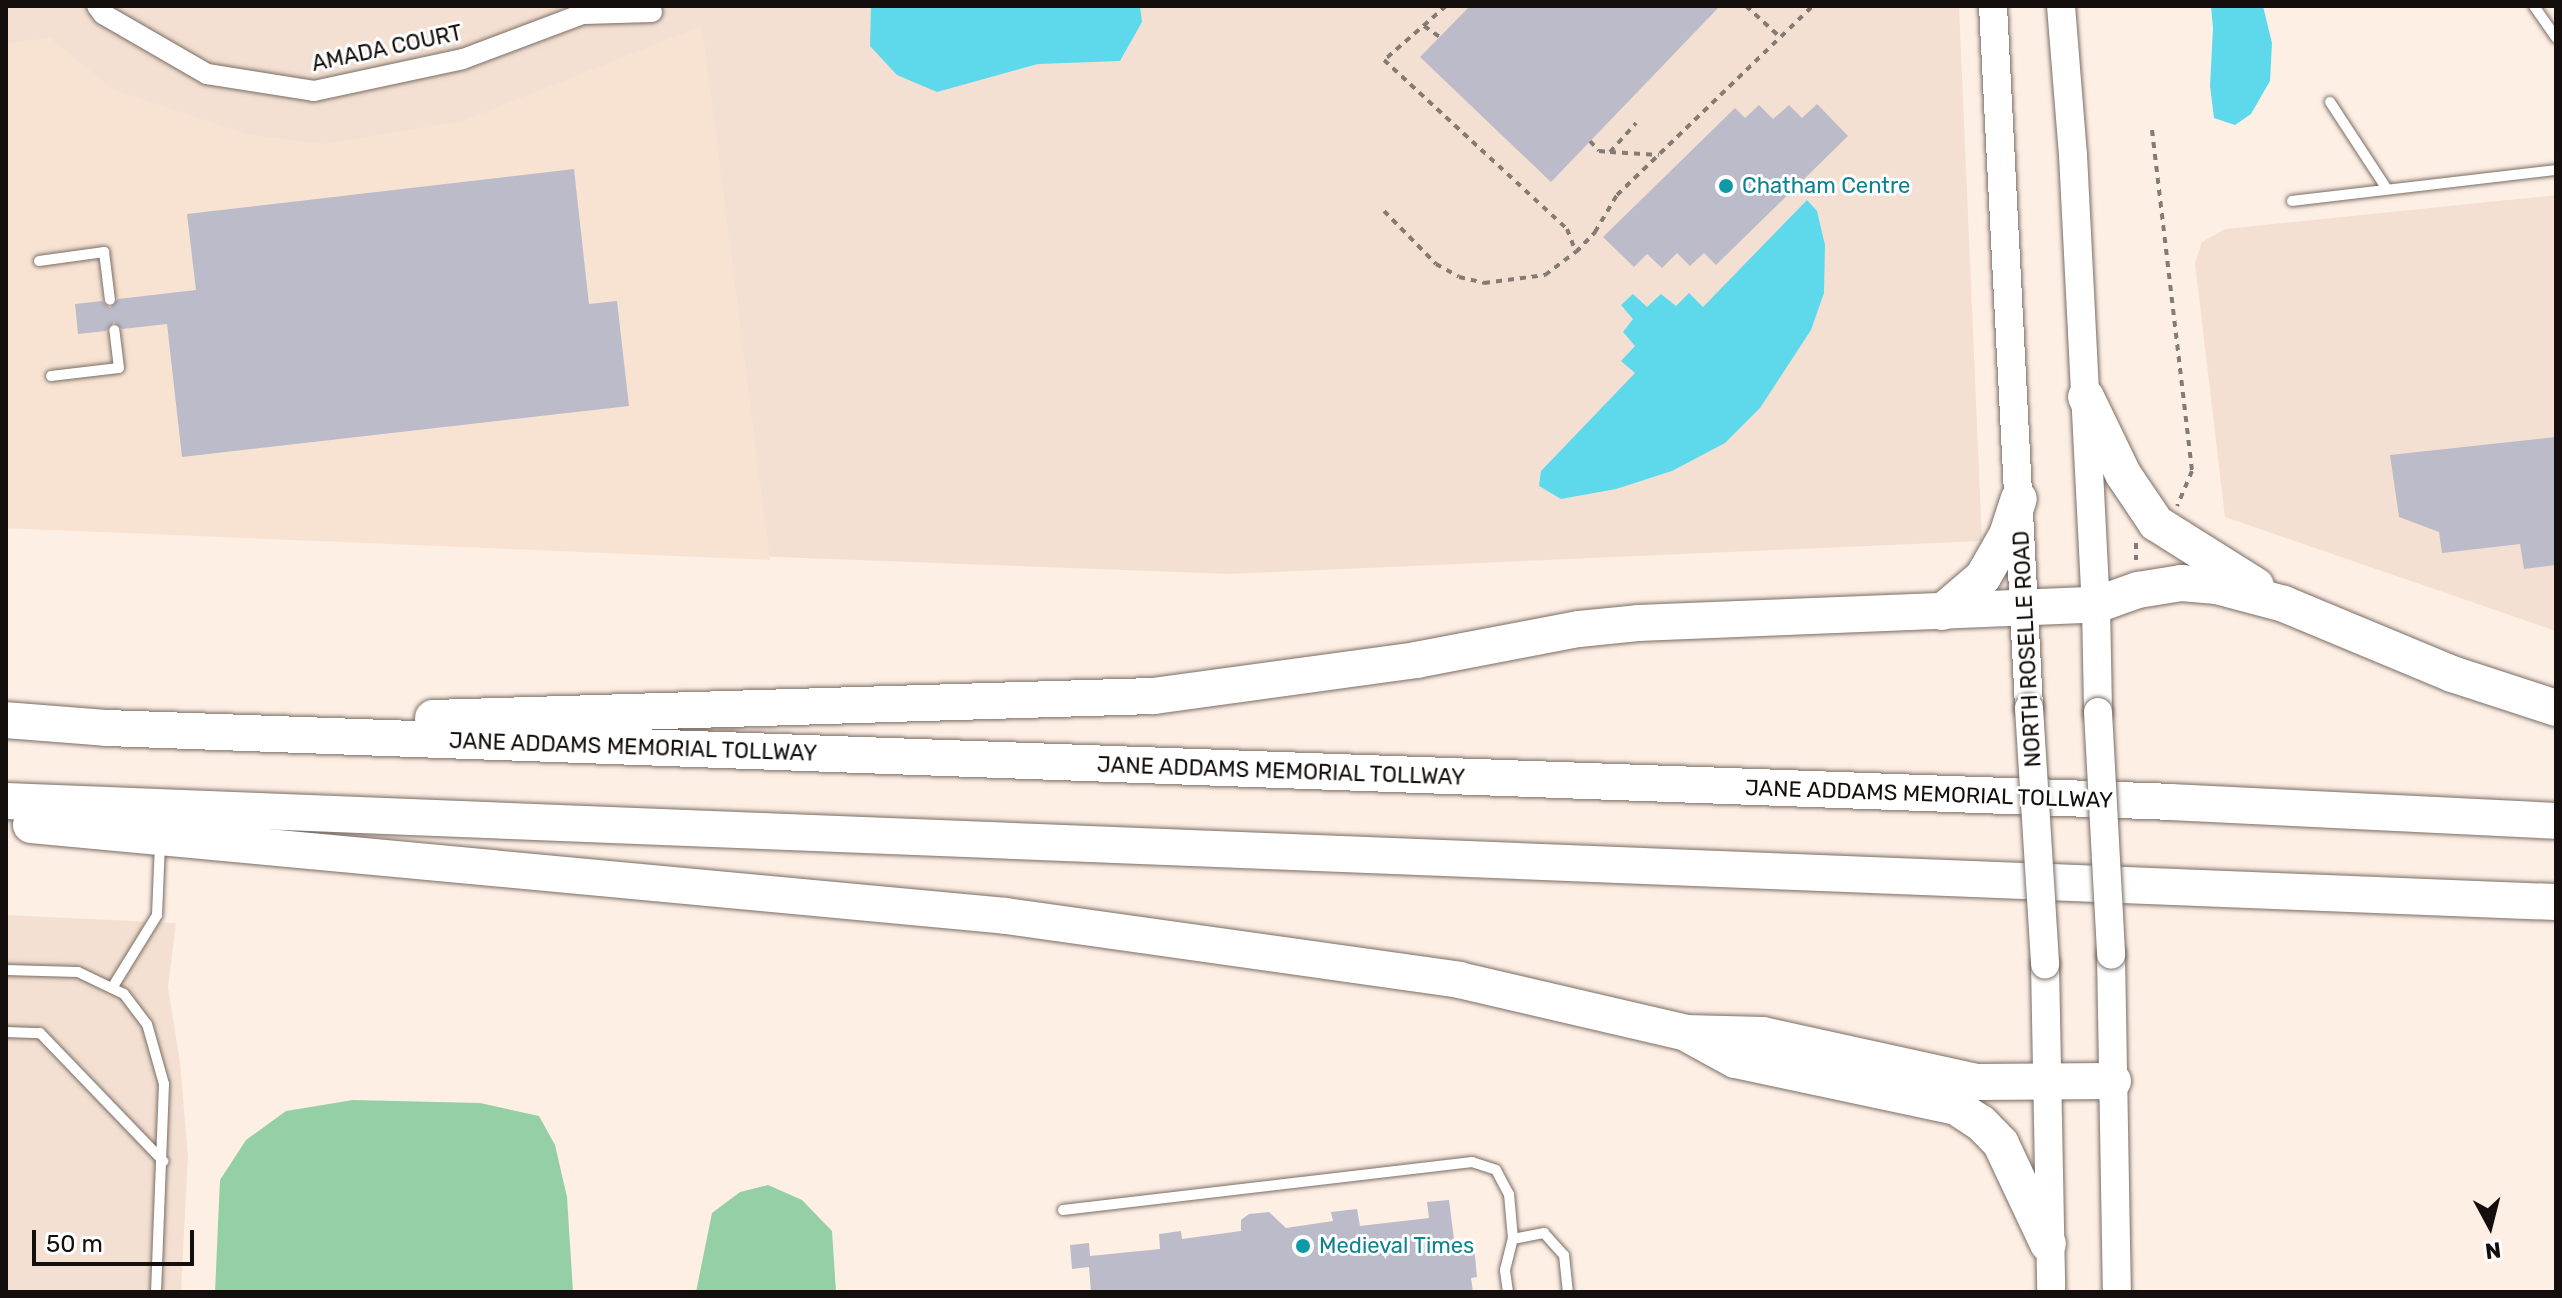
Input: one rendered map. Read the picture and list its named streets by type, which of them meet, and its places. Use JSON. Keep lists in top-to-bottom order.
{
  "streets": {
    "highway": ["JANE ADDAMS MEMORIAL TOLLWAY"],
    "main road": ["NORTH ROSELLE ROAD"],
    "street": ["AMADA COURT"]
  },
  "places": ["Chatham Centre", "Medieval Times"],
  "scale_bar": "50 m",
  "north": "bottom"
}
